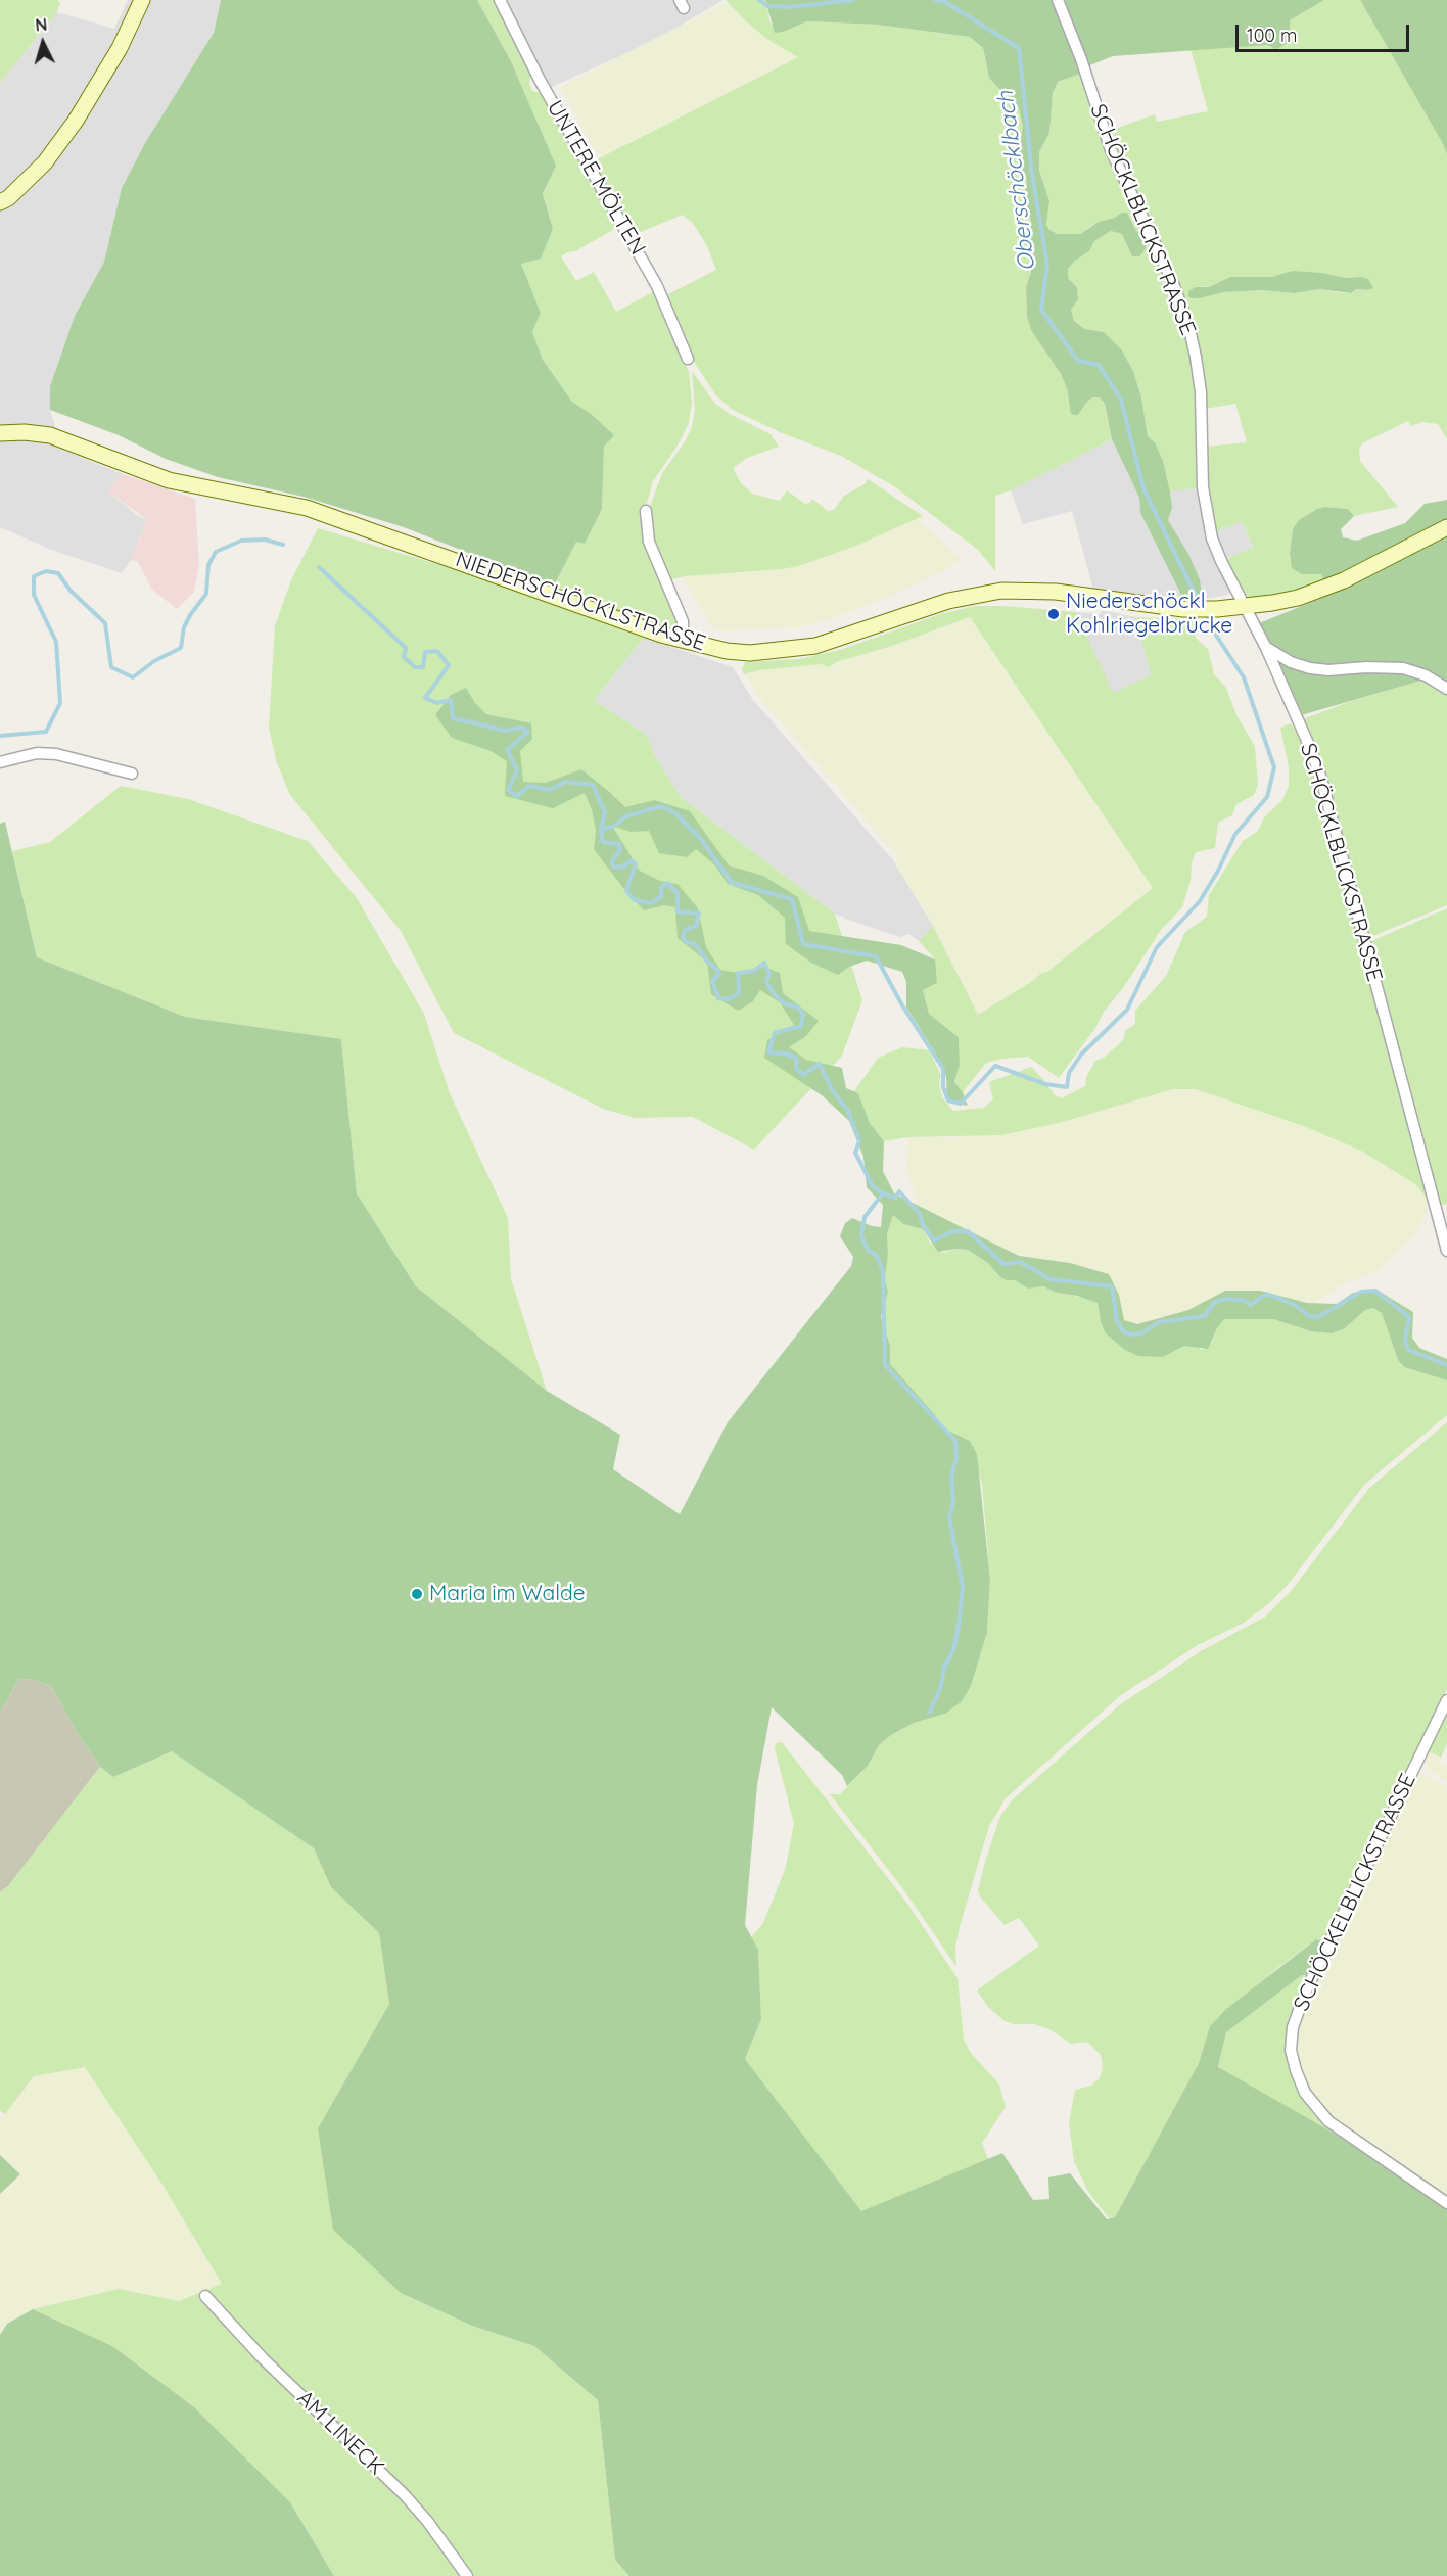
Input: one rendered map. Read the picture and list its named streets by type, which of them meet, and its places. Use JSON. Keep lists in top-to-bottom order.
{
  "streets": {
    "main road": ["NIEDERSCHÖCKLSTRASSE"],
    "street": [
      "UNTERE MÖLTEN",
      "SCHÖCKLBLICKSTRASSE",
      "SCHÖCKELBLICKSTRASSE",
      "AM LINECK"
    ]
  },
  "crossings": [
    ["SCHÖCKLBLICKSTRASSE", "NIEDERSCHÖCKLSTRASSE"]
  ],
  "water": ["Oberschöcklbach"],
  "places": ["Niederschöckl Kohlriegelbrücke", "Maria im Walde"],
  "scale_bar": "100 m",
  "north": "top"
}
